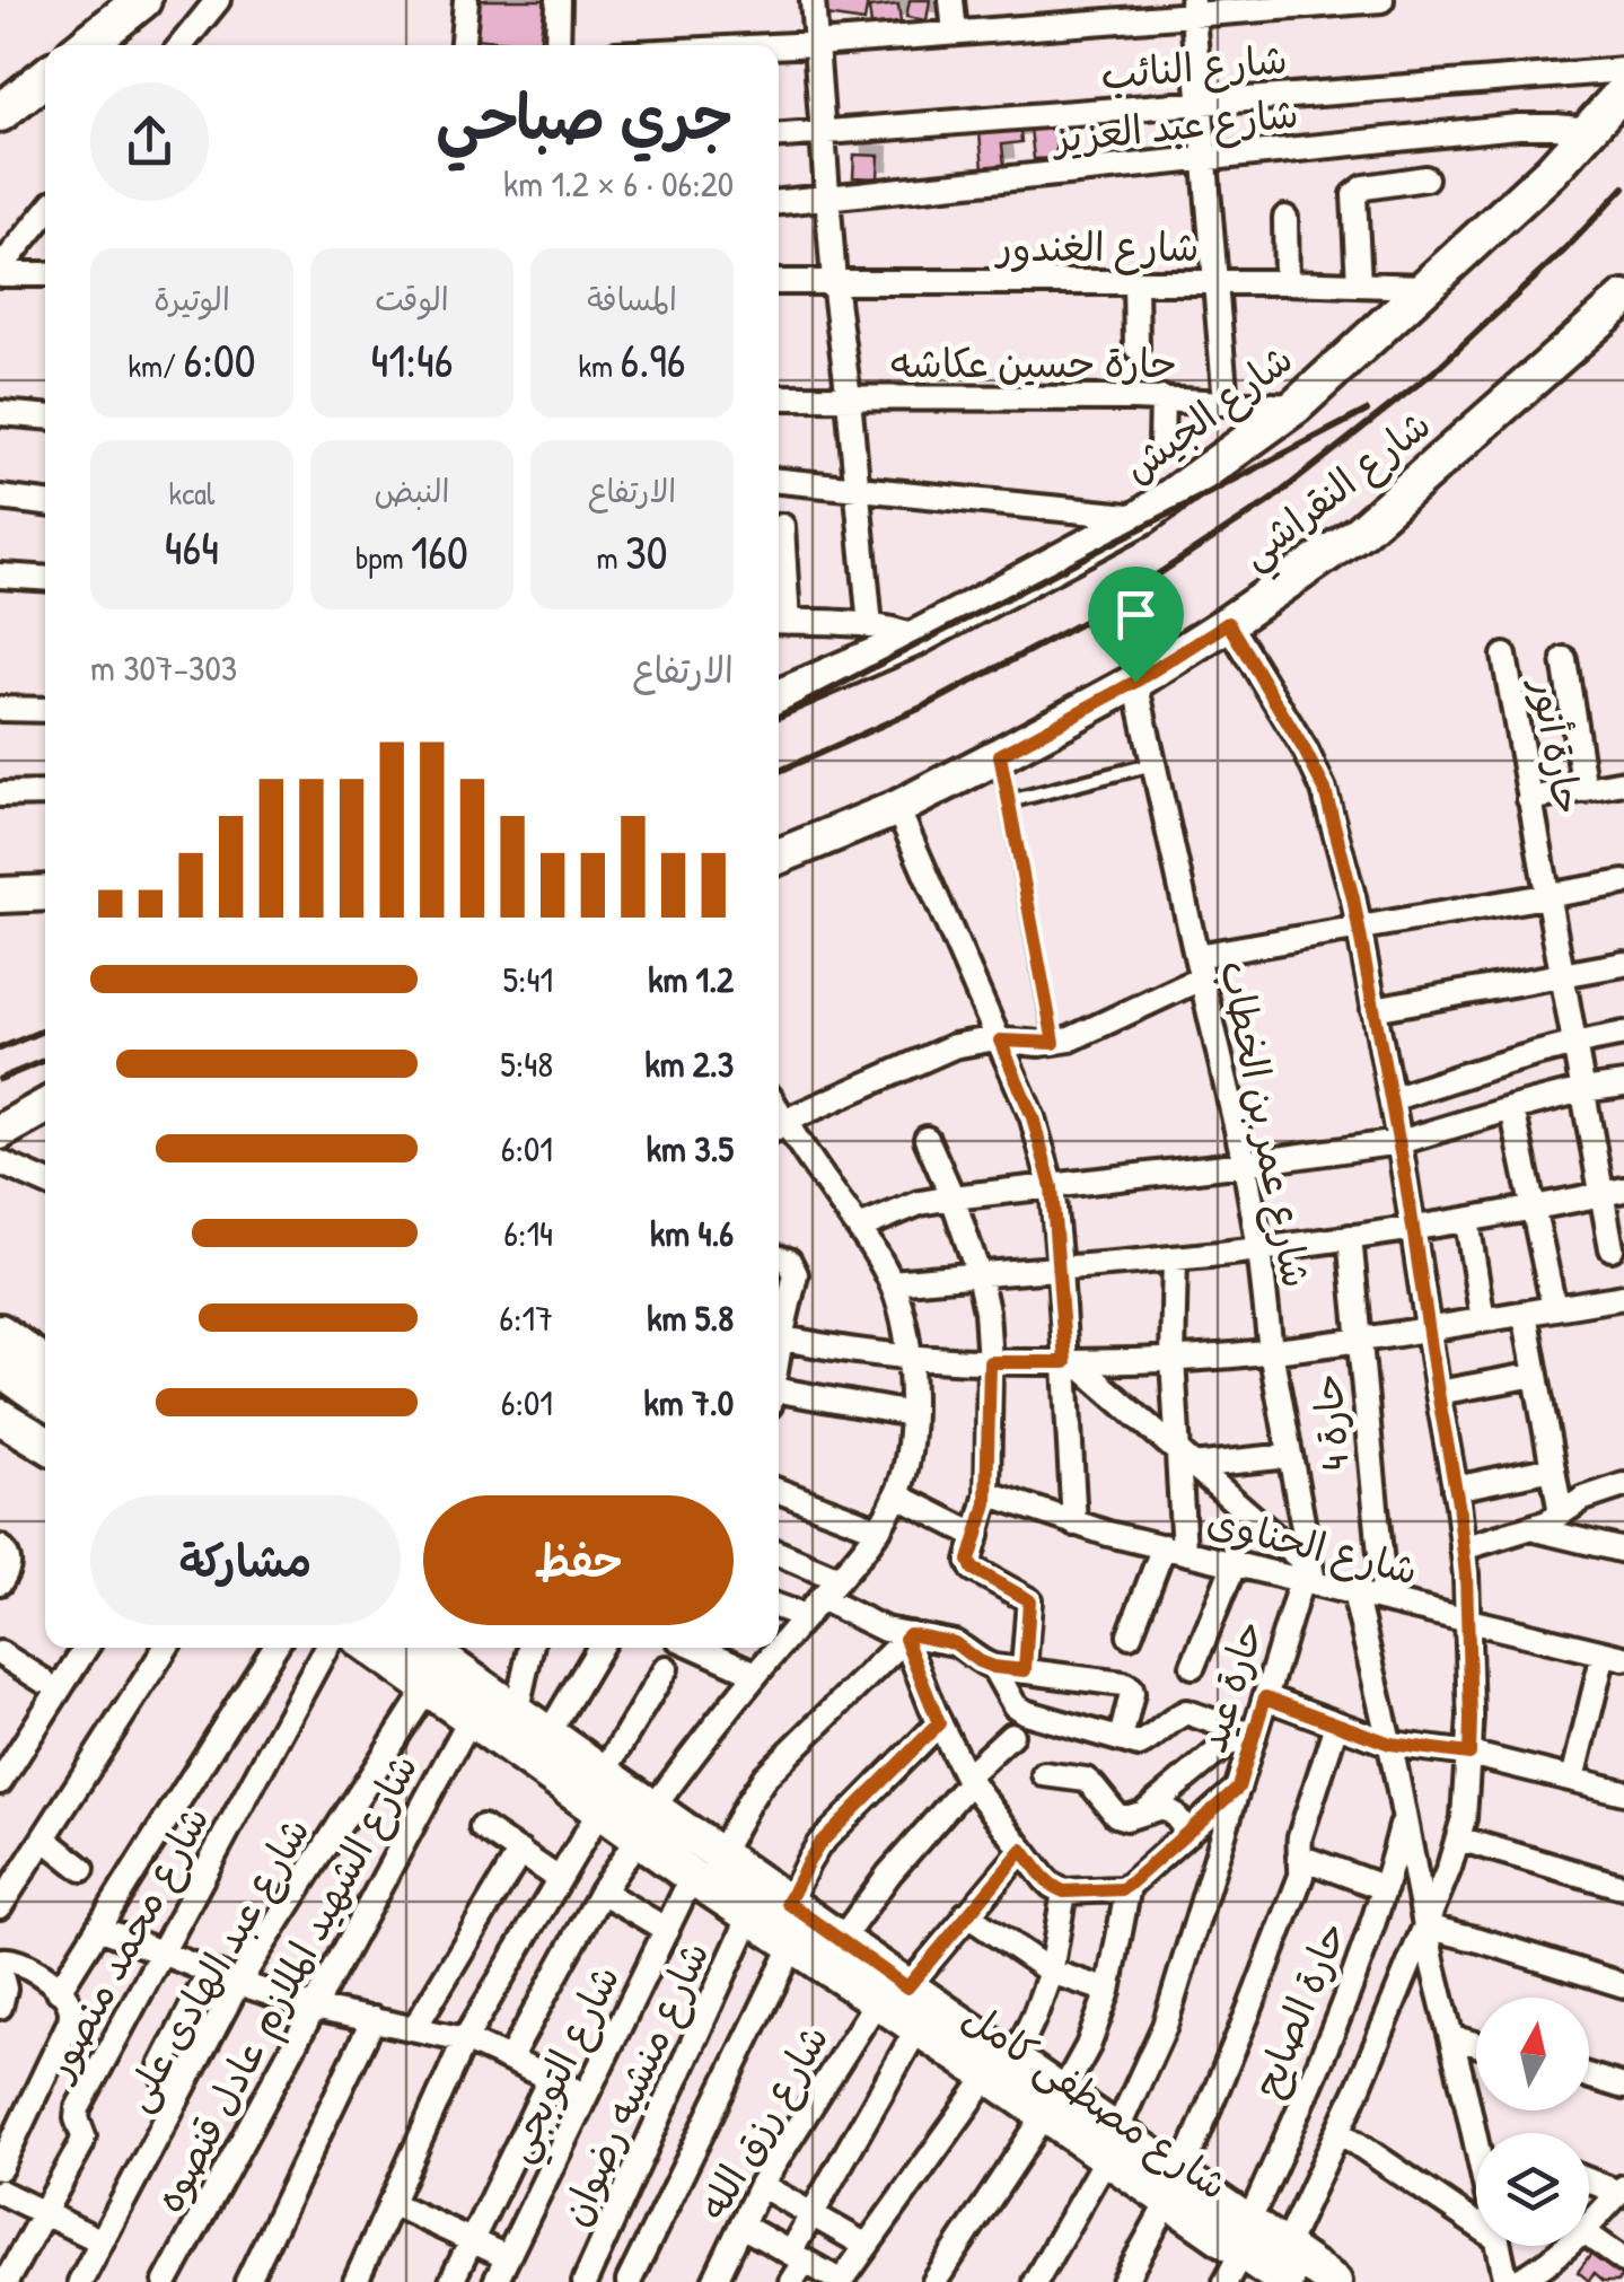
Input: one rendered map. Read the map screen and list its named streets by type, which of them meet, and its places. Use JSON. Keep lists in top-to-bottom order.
{
  "streets": {
    "main road": ["شارع الجيش", "شارع النقراشي", "شارع مصطفى كامل"],
    "street": [
      "شارع النائب",
      "شارع عبد العزيز",
      "شارع الغندور",
      "حارة حسين عكاشه",
      "حارة أنور",
      "شارع عمر بن الخطاب",
      "حارة 4",
      "شارع الحناوى",
      "حارة عيد",
      "شارع محمد منصور",
      "شارع عبد الهادى على",
      "شارع الشهيد الملازم عادل قنصوه",
      "حارة الصايح",
      "شارع التوبجي",
      "شارع منشيه رضوان",
      "شارع رزق الله"
    ]
  },
  "crossings": [
    ["شارع عبد العزيز", "شارع الجيش"],
    ["شارع الغندور", "شارع الجيش"],
    ["حارة حسين عكاشه", "شارع الجيش"],
    ["شارع النقراشي", "شارع عمر بن الخطاب"],
    ["شارع عمر بن الخطاب", "شارع الحناوى"],
    ["شارع عمر بن الخطاب", "حارة عيد"],
    ["حارة 4", "شارع الحناوى"],
    ["شارع الحناوى", "حارة عيد"],
    ["حارة عيد", "شارع مصطفى كامل"],
    ["شارع عبد الهادى على", "شارع مصطفى كامل"],
    ["شارع الشهيد الملازم عادل قنصوه", "شارع مصطفى كامل"],
    ["حارة الصايح", "شارع مصطفى كامل"],
    ["شارع التوبجي", "شارع مصطفى كامل"],
    ["شارع منشيه رضوان", "شارع مصطفى كامل"],
    ["شارع مصطفى كامل", "شارع رزق الله"]
  ],
  "north": "top",
  "page": {
    "heading": ["جري صباحي", "06:20 · 6 × 1.2 km"],
    "stats": [
      ["المسافة", "6.96 km"],
      ["الوقت", "41:46"],
      ["الوتيرة", "6:00 /km"],
      ["الارتفاع", "30 m"],
      ["النبض", "160 bpm"],
      ["kcal", "464"]
    ],
    "chart": ["الارتفاع", "303–307 m"],
    "list": [
      {
        "name": "1.2 km",
        "note": "5:41"
      },
      {
        "name": "2.3 km",
        "note": "5:48"
      },
      {
        "name": "3.5 km",
        "note": "6:01"
      },
      {
        "name": "4.6 km",
        "note": "6:14"
      },
      {
        "name": "5.8 km",
        "note": "6:17"
      },
      {
        "name": "7.0 km",
        "note": "6:01"
      }
    ],
    "buttons": ["حفظ", "مشاركة"]
  }
}
